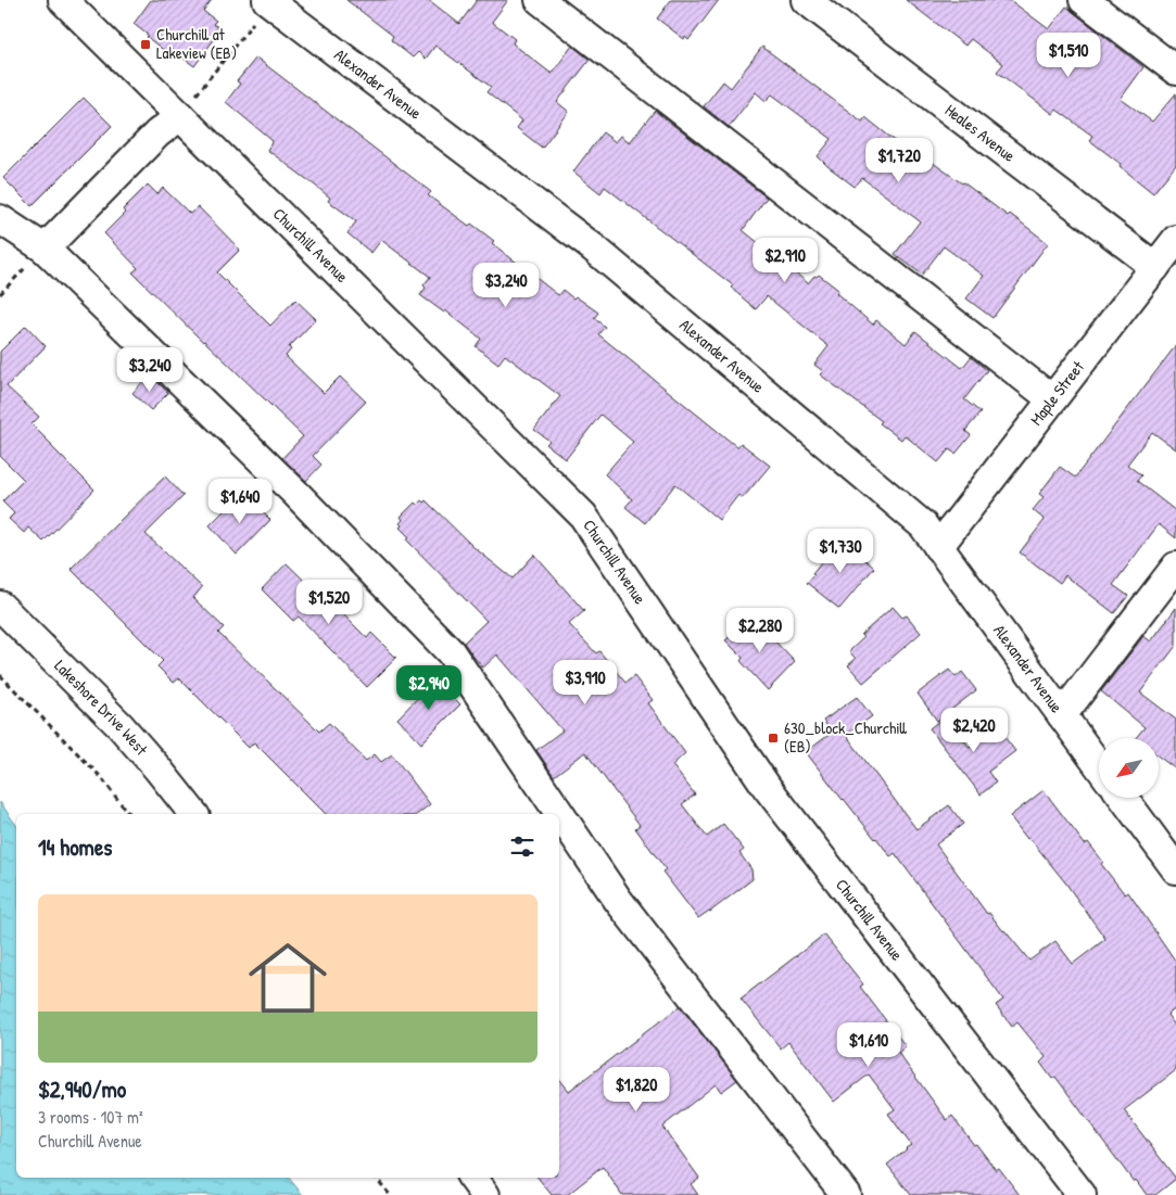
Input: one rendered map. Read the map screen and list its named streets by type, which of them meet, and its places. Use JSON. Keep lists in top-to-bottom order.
{
  "streets": {
    "street": [
      "Alexander Avenue",
      "Heales Avenue",
      "Churchill Avenue",
      "Maple Street",
      "Lakeshore Drive West"
    ]
  },
  "crossings": [
    ["Alexander Avenue", "Maple Street"],
    ["Heales Avenue", "Maple Street"]
  ],
  "places": {
    "transit": ["Churchill at Lakeview (EB)", "630_block_Churchill (EB)"]
  },
  "north": "bottom left",
  "page": {
    "price": [
      "$1,510",
      "$1,720",
      "$2,910",
      "$3,240",
      "$3,240",
      "$1,640",
      "$1,730",
      "$1,520",
      "$2,280",
      "$3,910",
      "$2,940",
      "$2,420",
      "$1,610",
      "$1,820"
    ],
    "heading": "14 homes",
    "list": [
      {
        "name": "$2,940/mo",
        "note": "3 rooms · 107 m² · Churchill Avenue"
      }
    ]
  }
}
